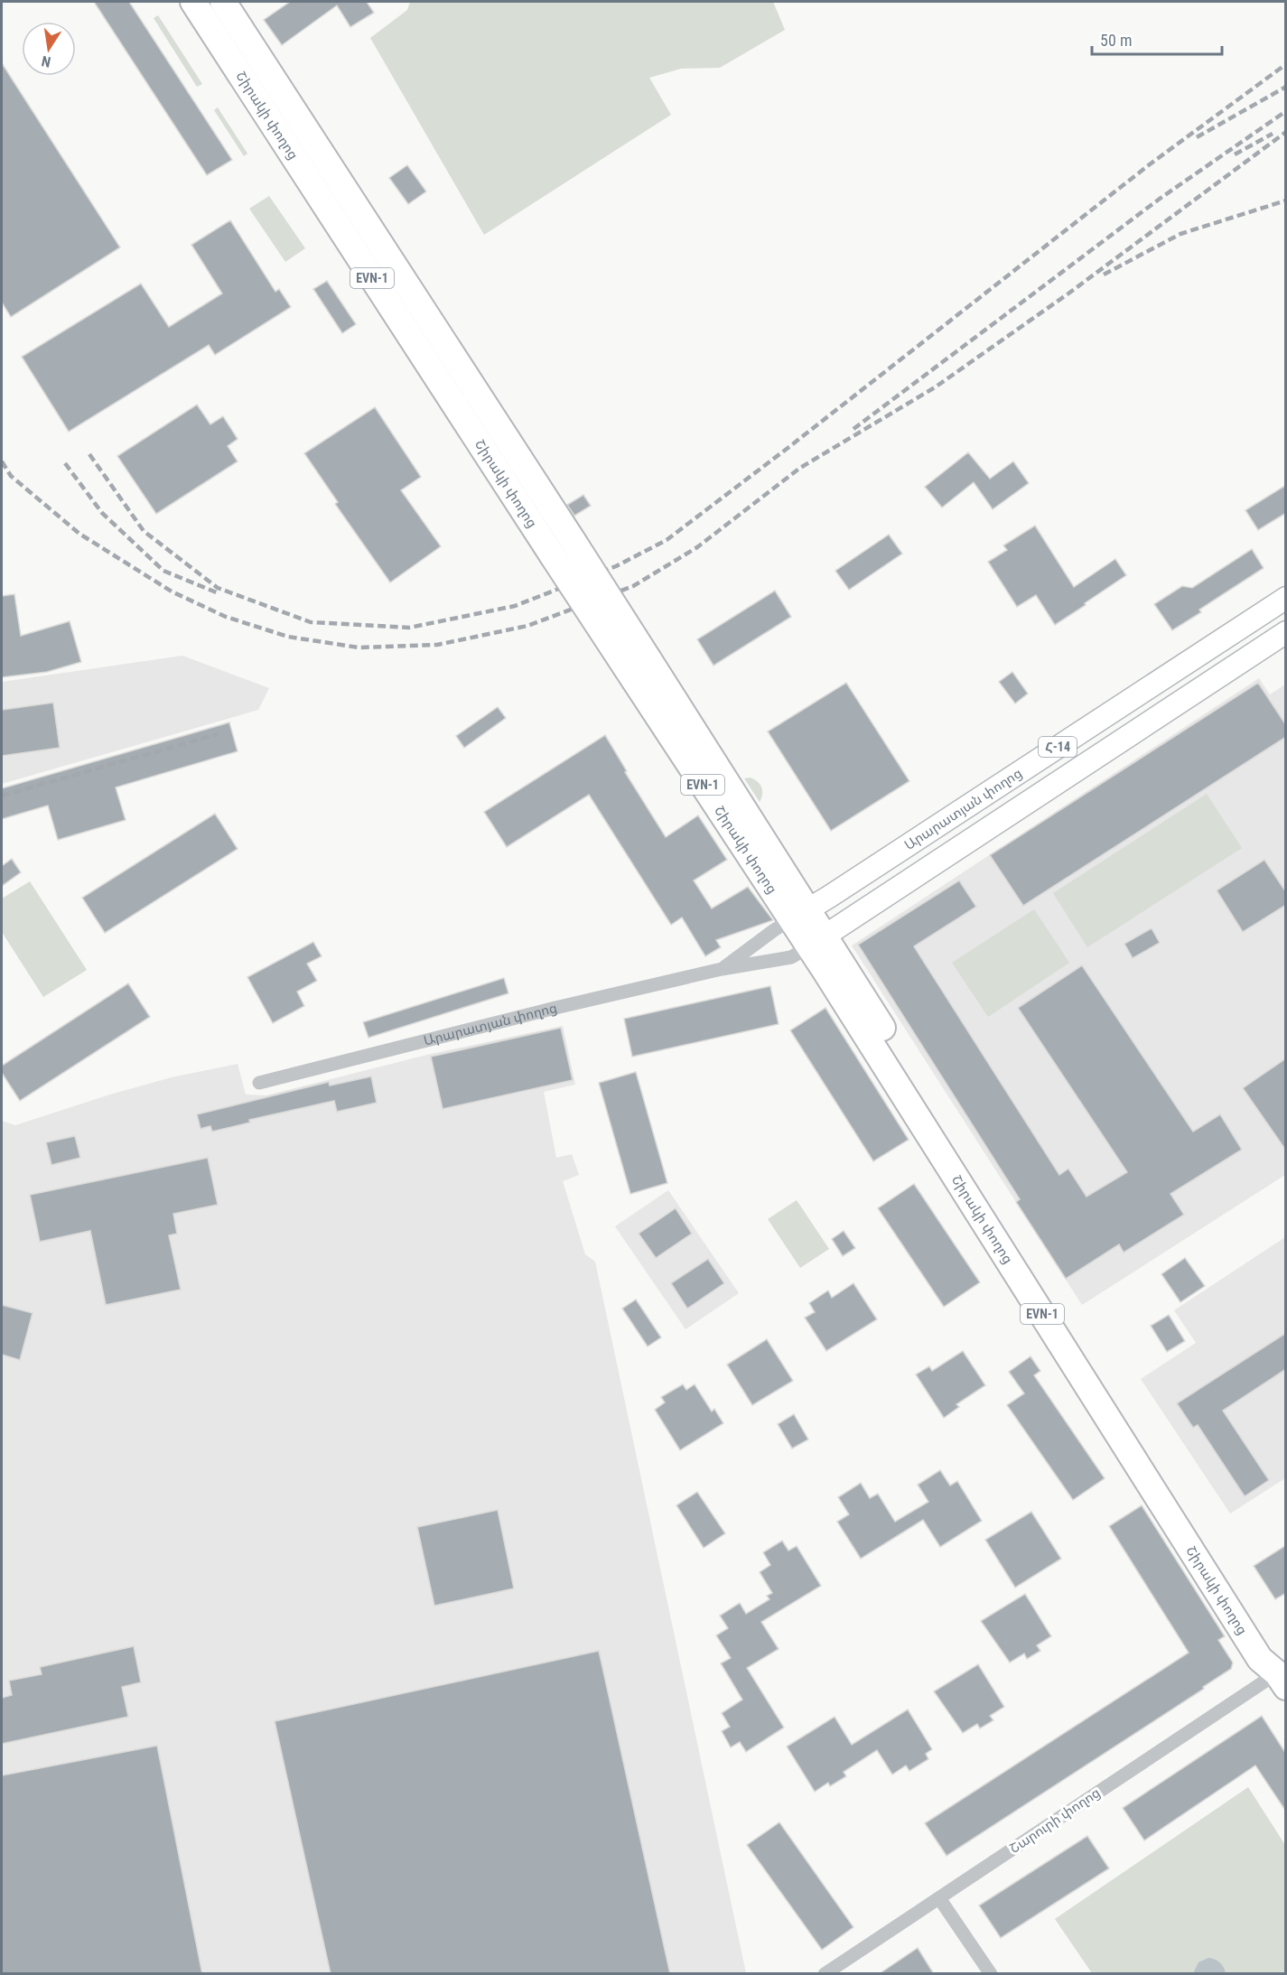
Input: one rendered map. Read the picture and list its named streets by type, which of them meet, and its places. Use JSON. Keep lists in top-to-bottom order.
{
  "streets": {
    "highway": ["Շիրակի փողոց", "EVN-1"],
    "main road": ["Հ-14", "Արարատյան փողոց"],
    "street": ["Շարուրի փողոց"]
  },
  "crossings": [
    ["Շիրակի փողոց", "Արարատյան փողոց"],
    ["Շիրակի փողոց", "Շարուրի փողոց"]
  ],
  "scale_bar": "50 m",
  "north": "bottom"
}
